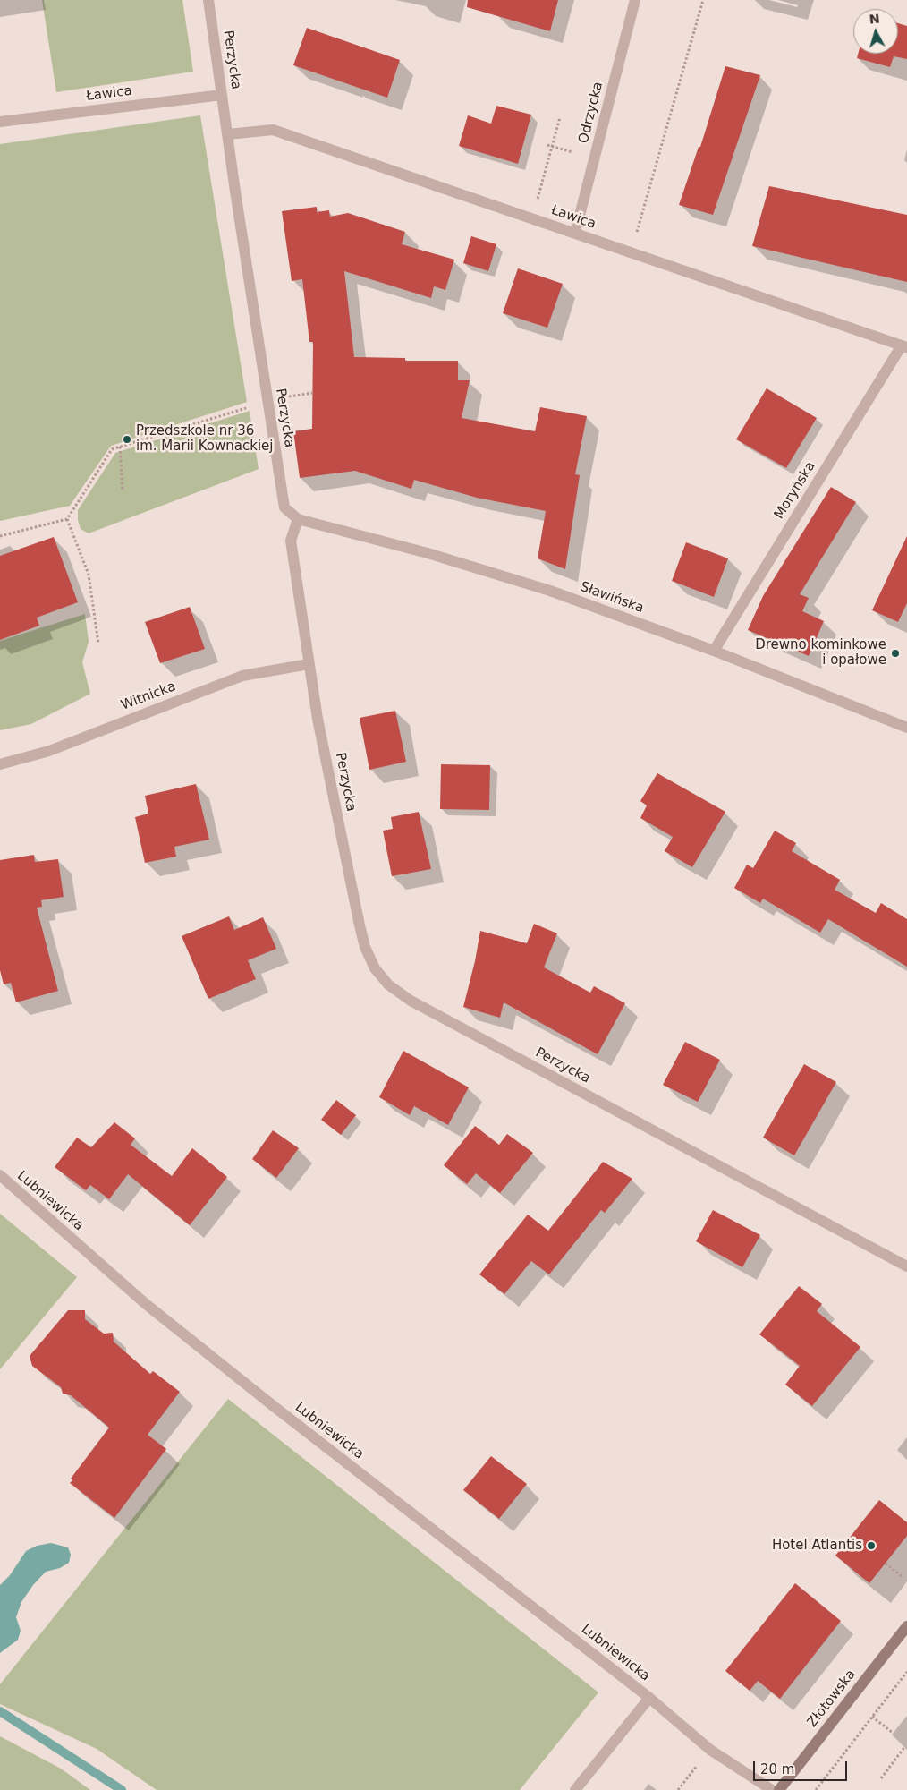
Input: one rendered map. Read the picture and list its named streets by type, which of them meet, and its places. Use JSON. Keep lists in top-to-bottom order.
{
  "streets": {
    "street": [
      "Perzycka",
      "Ławica",
      "Odrzycka",
      "Moryńska",
      "Sławińska",
      "Witnicka",
      "Lubniewicka",
      "Złotowska"
    ]
  },
  "crossings": [
    ["Perzycka", "Ławica"],
    ["Perzycka", "Sławińska"],
    ["Perzycka", "Witnicka"],
    ["Ławica", "Odrzycka"],
    ["Ławica", "Moryńska"],
    ["Moryńska", "Sławińska"]
  ],
  "places": ["Przedszkole nr 36 im. Marii Kownackiej", "Drewno kominkowe i opałowe", "Hotel Atlantis"],
  "scale_bar": "20 m",
  "north": "top"
}
